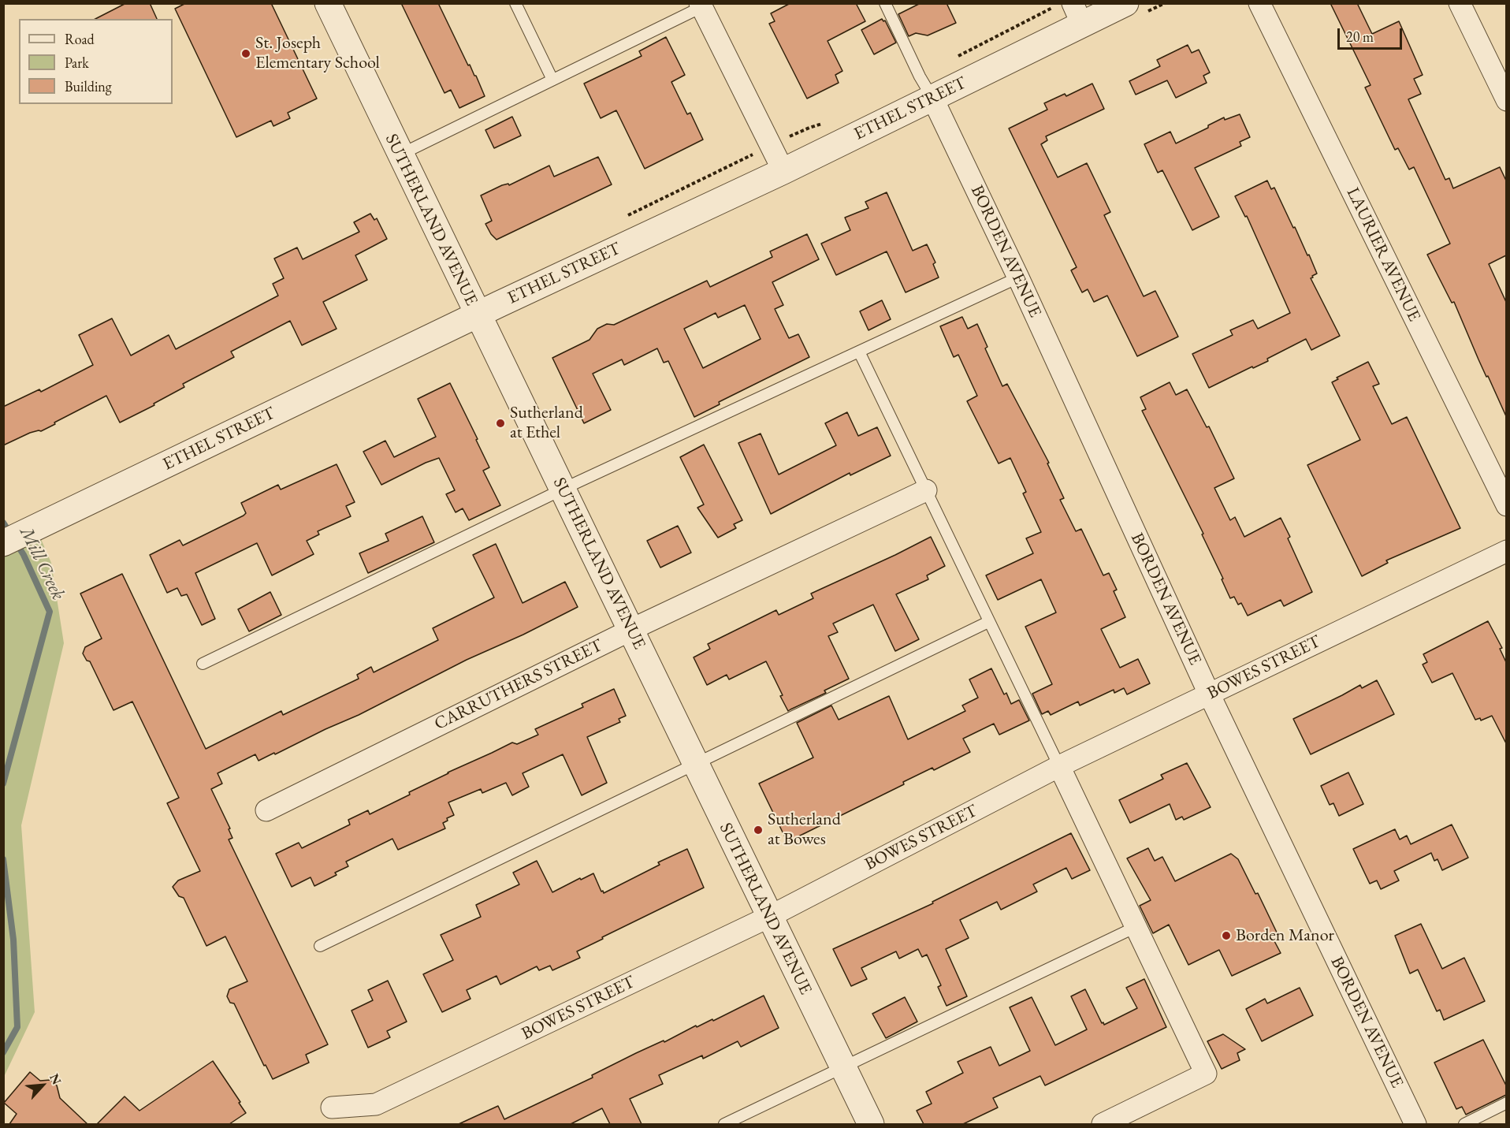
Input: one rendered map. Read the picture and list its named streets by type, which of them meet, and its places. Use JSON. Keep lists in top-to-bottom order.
{
  "streets": {
    "street": [
      "ETHEL STREET",
      "SUTHERLAND AVENUE",
      "BORDEN AVENUE",
      "LAURIER AVENUE",
      "BOWES STREET",
      "CARRUTHERS STREET"
    ]
  },
  "crossings": [
    ["ETHEL STREET", "SUTHERLAND AVENUE"],
    ["ETHEL STREET", "BORDEN AVENUE"],
    ["SUTHERLAND AVENUE", "BOWES STREET"],
    ["SUTHERLAND AVENUE", "CARRUTHERS STREET"],
    ["BORDEN AVENUE", "BOWES STREET"]
  ],
  "water": ["Mill Creek"],
  "places": [
    "St. Joseph Elementary School",
    "Sutherland at Ethel",
    "Sutherland at Bowes",
    "Borden Manor"
  ],
  "legend": ["Road", "Park", "Building"],
  "scale_bar": "20 m",
  "north": "top right"
}
